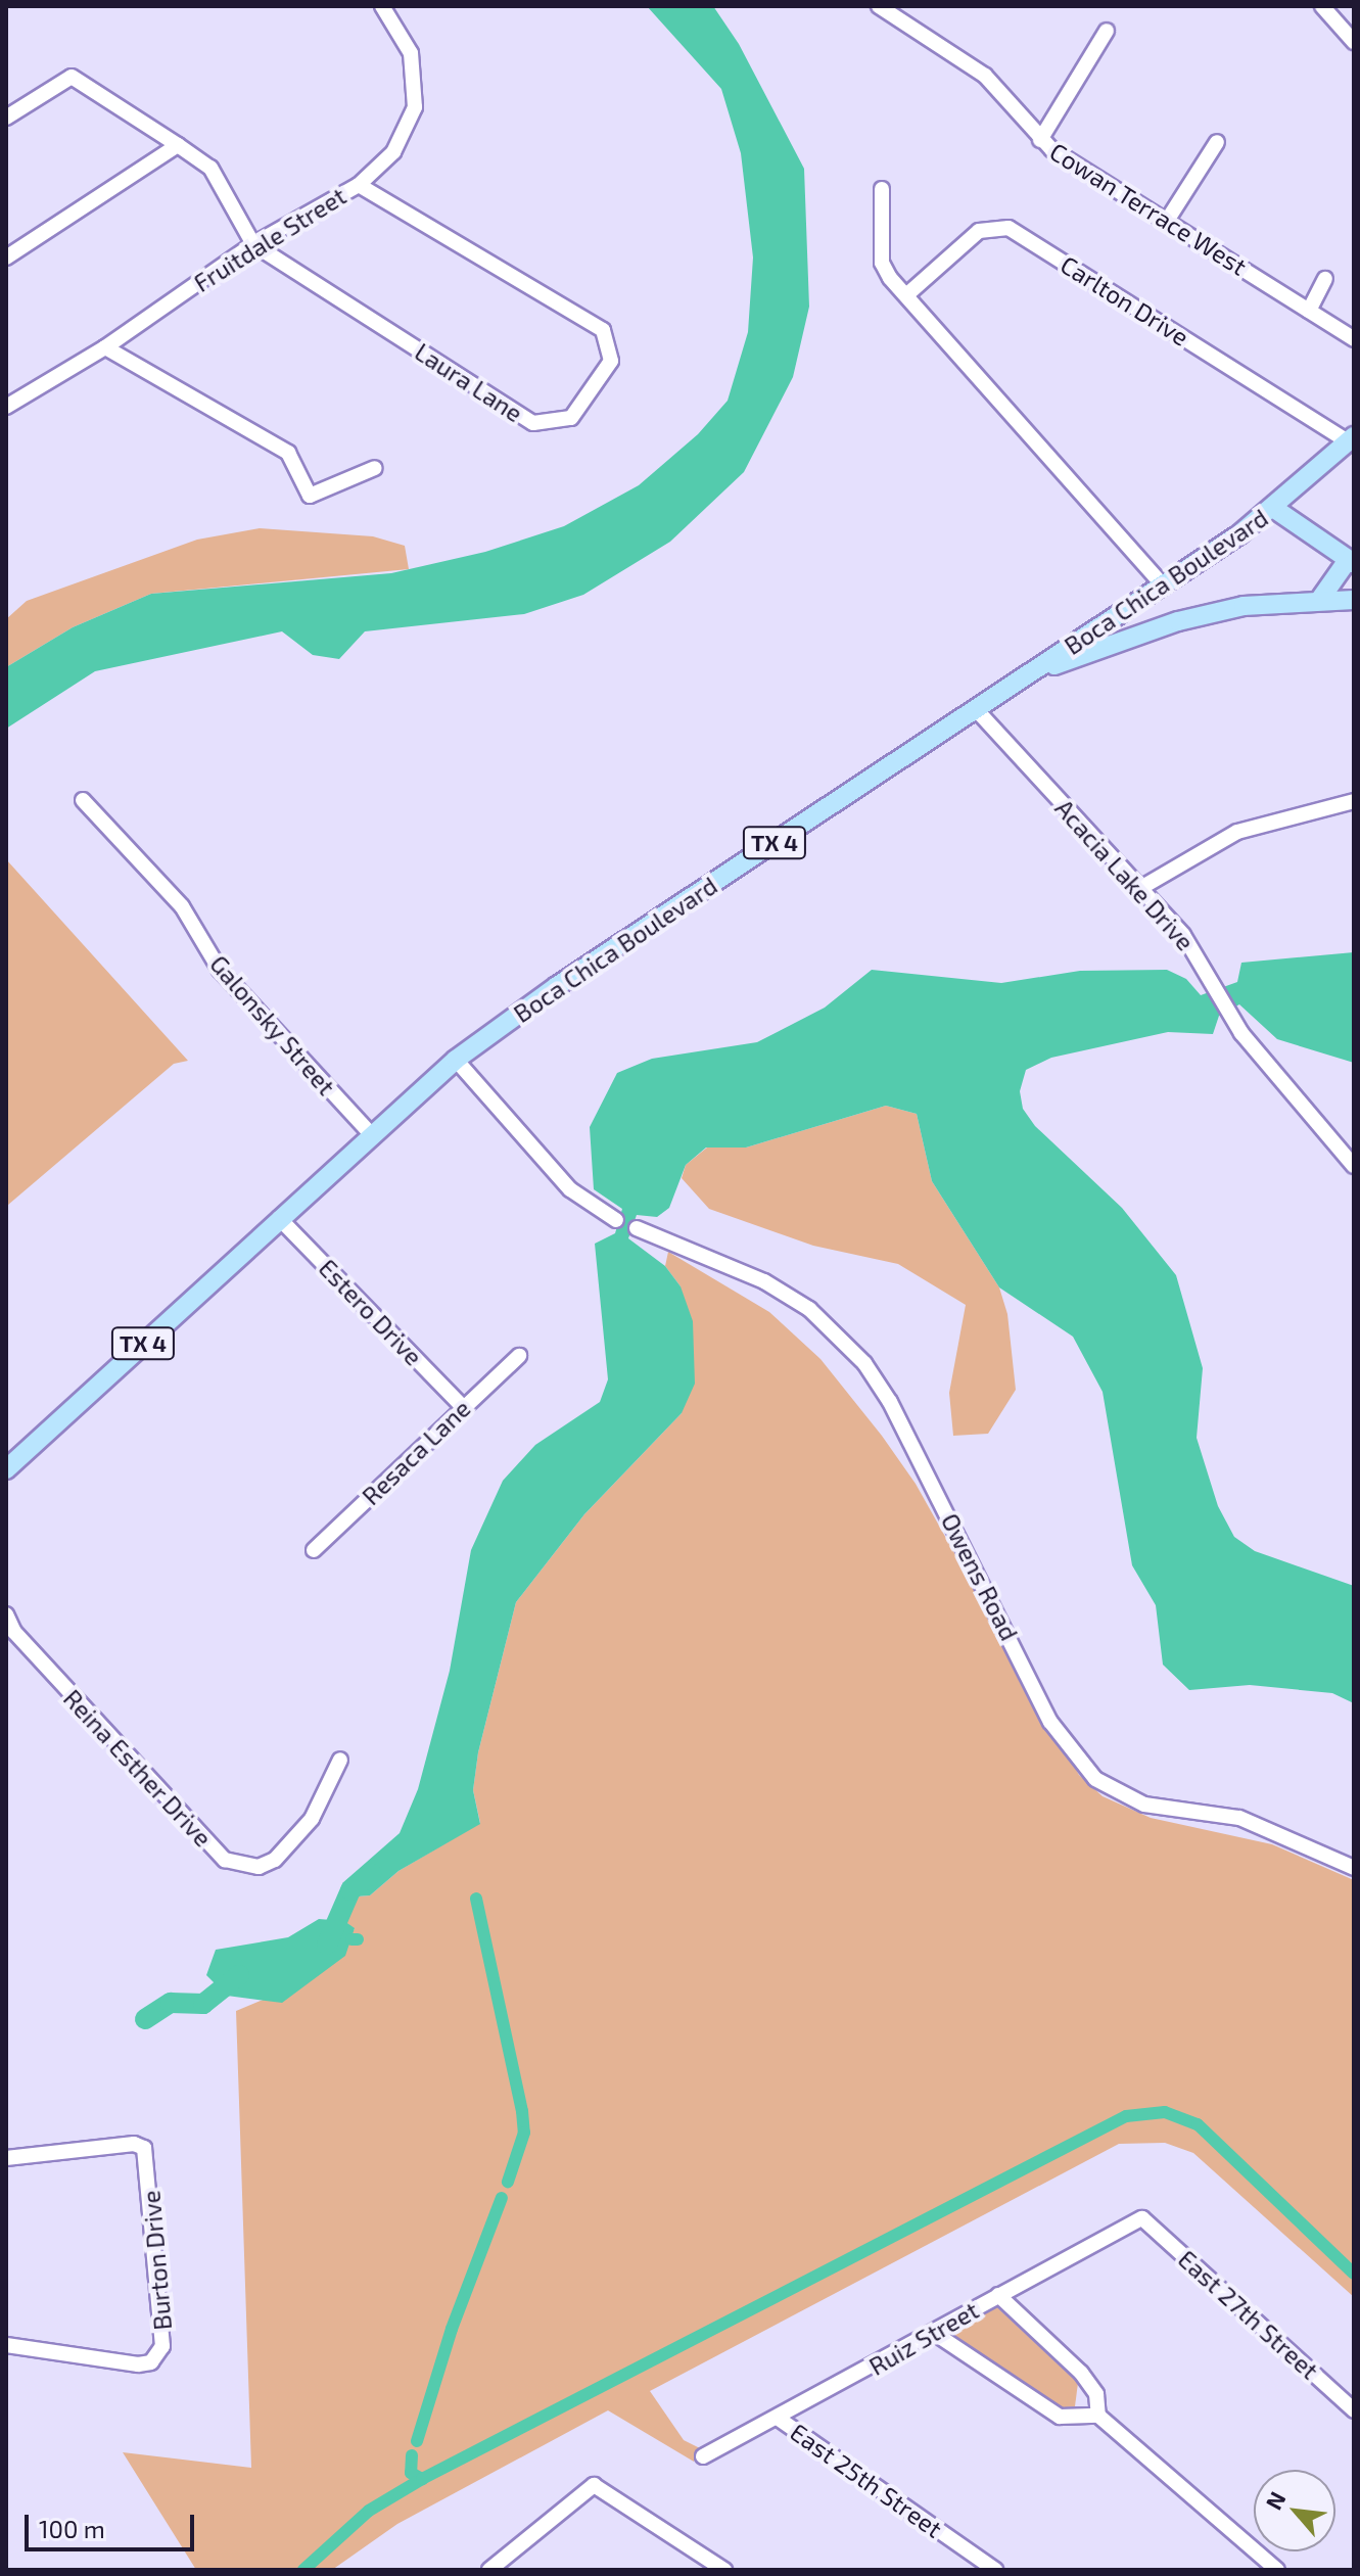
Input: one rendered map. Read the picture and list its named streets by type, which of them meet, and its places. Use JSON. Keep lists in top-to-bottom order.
{
  "streets": {
    "main road": ["Boca Chica Boulevard", "TX 4"],
    "street": [
      "Cowan Terrace West",
      "Fruitdale Street",
      "Carlton Drive",
      "Laura Lane",
      "Acacia Lake Drive",
      "Galonsky Street",
      "Estero Drive",
      "Resaca Lane",
      "Owens Road",
      "Reina Esther Drive",
      "Burton Drive",
      "East 27th Street",
      "Ruiz Street",
      "East 25th Street"
    ]
  },
  "crossings": [
    ["Fruitdale Street", "Laura Lane"],
    ["Carlton Drive", "Boca Chica Boulevard"],
    ["Boca Chica Boulevard", "Acacia Lake Drive"],
    ["Boca Chica Boulevard", "Galonsky Street"],
    ["Boca Chica Boulevard", "Estero Drive"],
    ["Estero Drive", "Resaca Lane"],
    ["East 27th Street", "Ruiz Street"],
    ["Ruiz Street", "East 25th Street"]
  ],
  "scale_bar": "100 m",
  "north": "top left"
}
